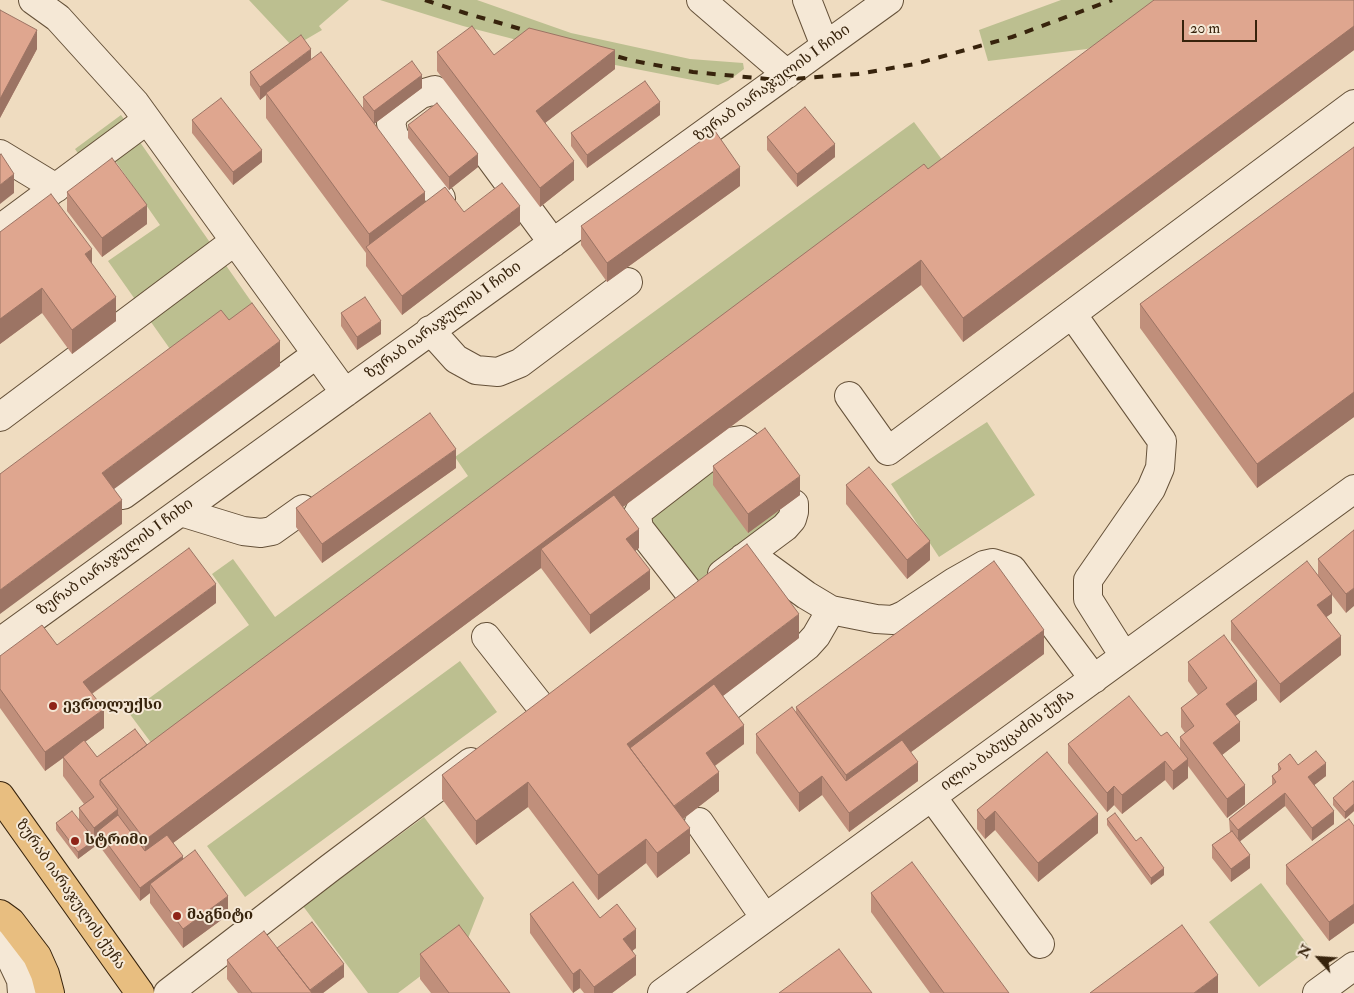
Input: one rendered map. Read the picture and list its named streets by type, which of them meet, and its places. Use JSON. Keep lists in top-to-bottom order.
{
  "streets": {
    "main road": ["ზურაბ იარაჯულის ქუჩა"],
    "street": ["ზურაბ იარაჯულის I ჩიხი", "ილია ბაბუცაძის ქუჩა"]
  },
  "places": ["ევროლუქსი", "სტრიმი", "მაგნიტი"],
  "scale_bar": "20 m",
  "north": "top left"
}
